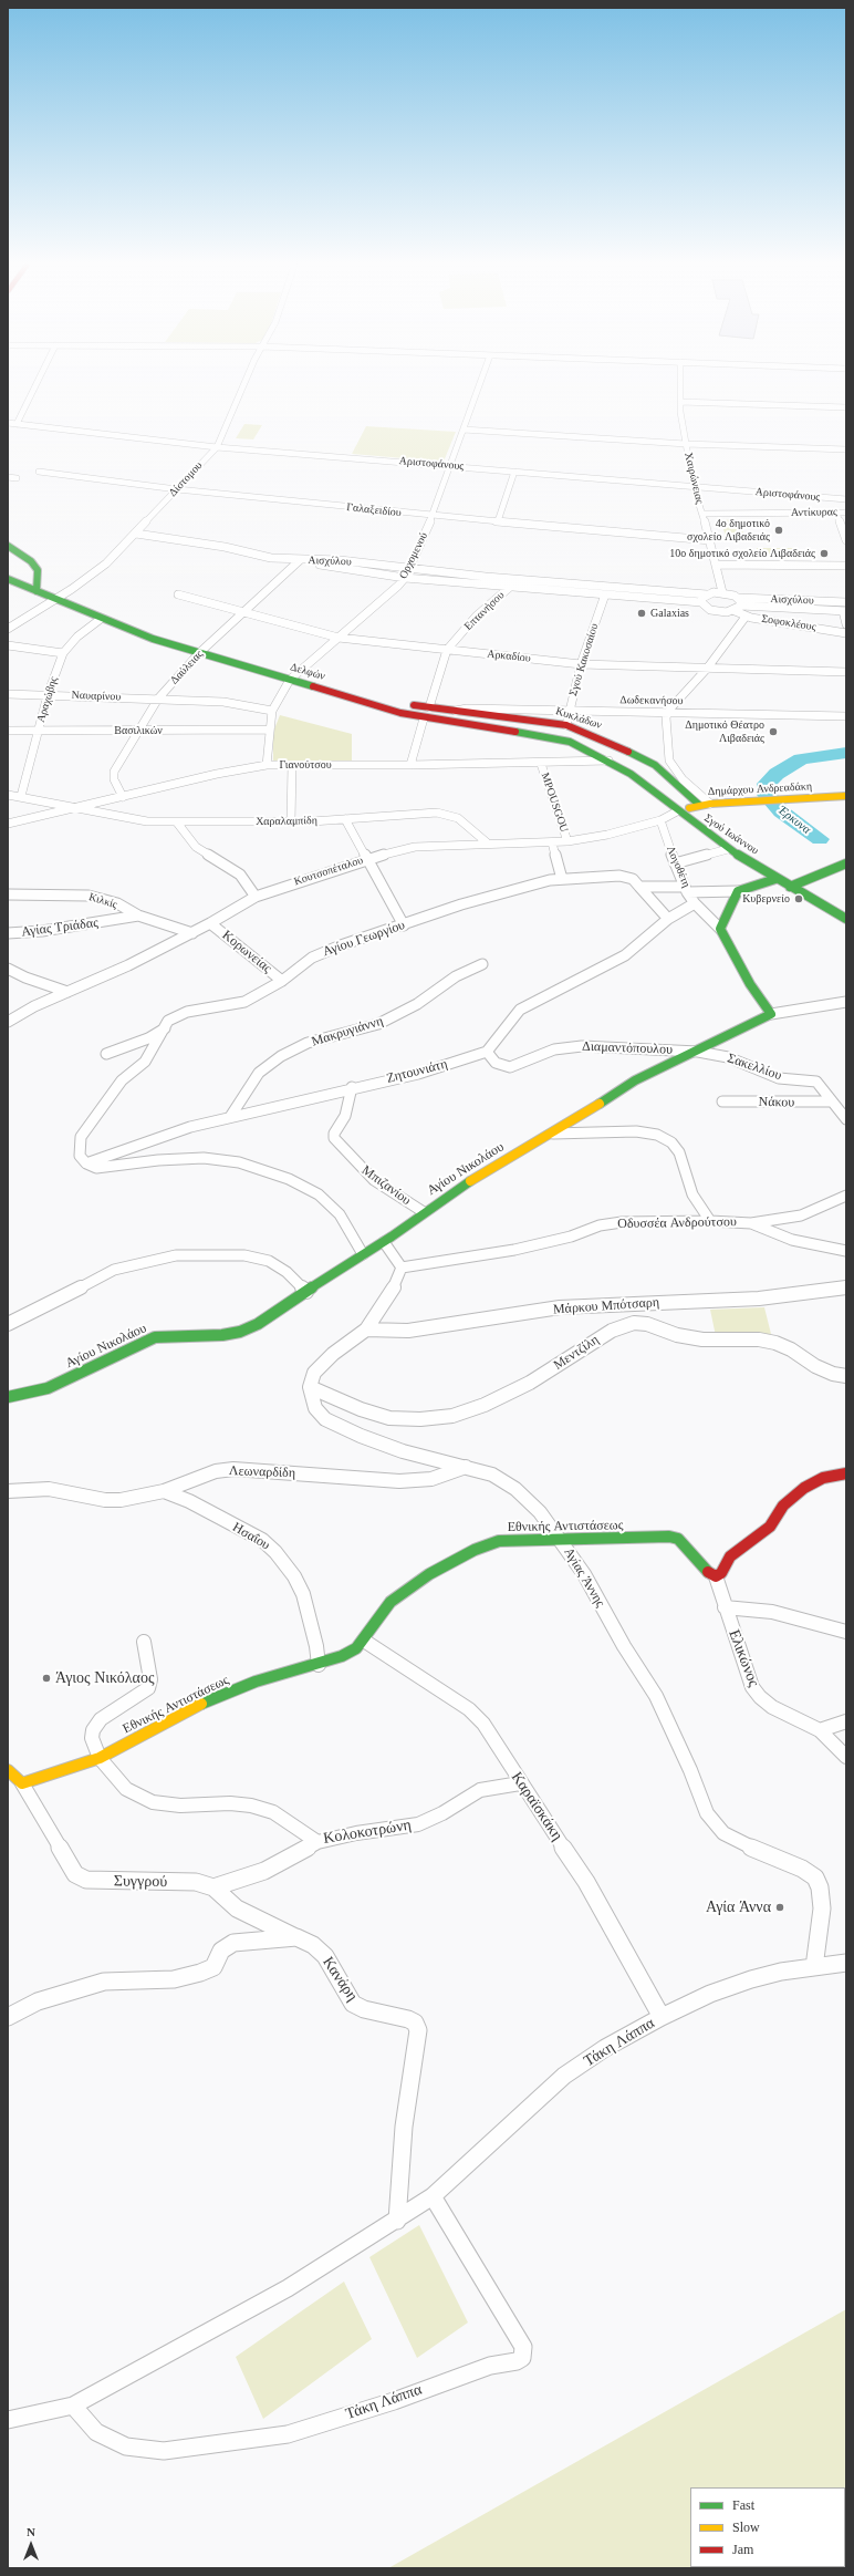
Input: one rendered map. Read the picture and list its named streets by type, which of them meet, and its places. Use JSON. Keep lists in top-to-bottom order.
{
  "streets": {
    "main road": [
      "Δελφών",
      "Κυκλάδων",
      "Δημάρχου Ανδρεαδάκη",
      "Σγού Ιωάννου",
      "Αγίου Νικολάου",
      "Εθνικής Αντιστάσεως"
    ],
    "street": [
      "Αριστοφάνους",
      "Χαιρώνειας",
      "Δίστομου",
      "Γαλαξειδίου",
      "Αντίκυρας",
      "Ορχομενού",
      "Αισχύλου",
      "Επτανήσου",
      "Σοφοκλέους",
      "Αρκαδίου",
      "Σγού Κακοσαίου",
      "Δαύλειας",
      "Ναυαρίνου",
      "Αραχώβης",
      "Δωδεκανήσου",
      "Βασιλικών",
      "Γιανούτσου",
      "MPOUSGOU",
      "Χαραλαμπίδη",
      "Λογοθέτη",
      "Κουτσοπέταλου",
      "Κιλκίς",
      "Αγίας Τριάδας",
      "Αγίου Γεωργίου",
      "Κορωνείας",
      "Μακρυγιάννη",
      "Διαμαντόπουλου",
      "Σακελλίου",
      "Ζητουνιάτη",
      "Νάκου",
      "Μπιζανίου",
      "Οδυσσέα Ανδρούτσου",
      "Μάρκου Μπότσαρη",
      "Μεντζίλη",
      "Λεωναρδίδη",
      "Ησαΐου",
      "Αγίας Άννης",
      "Ελικώνος",
      "Καραϊσκάκη",
      "Κολοκοτρώνη",
      "Συγγρού",
      "Κανάρη",
      "Τάκη Λάππα"
    ]
  },
  "crossings": [
    ["Αριστοφάνους", "Χαιρώνειας"],
    ["Αριστοφάνους", "Δίστομου"],
    ["Αριστοφάνους", "Ορχομενού"],
    ["Χαιρώνειας", "Γαλαξειδίου"],
    ["Χαιρώνειας", "Αντίκυρας"],
    ["Χαιρώνειας", "Αισχύλου"],
    ["Δίστομου", "Γαλαξειδίου"],
    ["Δίστομου", "Δελφών"],
    ["Γαλαξειδίου", "Ορχομενού"],
    ["Ορχομενού", "Αισχύλου"],
    ["Ορχομενού", "Αρκαδίου"],
    ["Ορχομενού", "Δελφών"],
    ["Ορχομενού", "Ναυαρίνου"],
    ["Ορχομενού", "Βασιλικών"],
    ["Ορχομενού", "Γιανούτσου"],
    ["Αισχύλου", "Επτανήσου"],
    ["Αισχύλου", "Σοφοκλέους"],
    ["Αισχύλου", "Σγού Κακοσαίου"],
    ["Αισχύλου", "Δαύλειας"],
    ["Επτανήσου", "Αρκαδίου"],
    ["Επτανήσου", "Κυκλάδων"],
    ["Αρκαδίου", "Σγού Κακοσαίου"],
    ["Αρκαδίου", "Δαύλειας"],
    ["Σγού Κακοσαίου", "Δωδεκανήσου"],
    ["Σγού Κακοσαίου", "Κυκλάδων"],
    ["Δαύλειας", "Δελφών"],
    ["Δαύλειας", "Ναυαρίνου"],
    ["Δαύλειας", "Βασιλικών"],
    ["Δαύλειας", "Γιανούτσου"],
    ["Δελφών", "Αραχώβης"],
    ["Δελφών", "Γιανούτσου"],
    ["Δελφών", "Σγού Ιωάννου"],
    ["Ναυαρίνου", "Αραχώβης"],
    ["Αραχώβης", "Βασιλικών"],
    ["Αραχώβης", "Χαραλαμπίδη"],
    ["Δωδεκανήσου", "Κυκλάδων"],
    ["Κυκλάδων", "Δημάρχου Ανδρεαδάκη"],
    ["Γιανούτσου", "MPOUSGOU"],
    ["Γιανούτσου", "Χαραλαμπίδη"],
    ["Γιανούτσου", "Σγού Ιωάννου"],
    ["Δημάρχου Ανδρεαδάκη", "Σγού Ιωάννου"],
    ["Δημάρχου Ανδρεαδάκη", "Κουτσοπέταλου"],
    ["MPOUSGOU", "Κουτσοπέταλου"],
    ["Χαραλαμπίδη", "Κουτσοπέταλου"],
    ["Σγού Ιωάννου", "Κουτσοπέταλου"],
    ["Λογοθέτη", "Κουτσοπέταλου"],
    ["Κουτσοπέταλου", "Κιλκίς"],
    ["Κουτσοπέταλου", "Κορωνείας"],
    ["Κιλκίς", "Αγίας Τριάδας"],
    ["Αγίου Γεωργίου", "Κορωνείας"],
    ["Μακρυγιάννη", "Ζητουνιάτη"],
    ["Διαμαντόπουλου", "Σακελλίου"],
    ["Διαμαντόπουλου", "Ζητουνιάτη"],
    ["Διαμαντόπουλου", "Αγίου Νικολάου"],
    ["Σακελλίου", "Νάκου"],
    ["Σακελλίου", "Αγίου Νικολάου"],
    ["Ζητουνιάτη", "Μπιζανίου"],
    ["Αγίου Νικολάου", "Μπιζανίου"],
    ["Μεντζίλη", "Αγίας Άννης"],
    ["Λεωναρδίδη", "Ησαΐου"],
    ["Λεωναρδίδη", "Αγίας Άννης"],
    ["Εθνικής Αντιστάσεως", "Ησαΐου"],
    ["Εθνικής Αντιστάσεως", "Αγίας Άννης"],
    ["Εθνικής Αντιστάσεως", "Ελικώνος"],
    ["Εθνικής Αντιστάσεως", "Καραϊσκάκη"],
    ["Εθνικής Αντιστάσεως", "Κολοκοτρώνη"],
    ["Εθνικής Αντιστάσεως", "Συγγρού"],
    ["Αγίας Άννης", "Τάκη Λάππα"],
    ["Καραϊσκάκη", "Κολοκοτρώνη"],
    ["Καραϊσκάκη", "Τάκη Λάππα"],
    ["Συγγρού", "Κανάρη"],
    ["Κανάρη", "Τάκη Λάππα"]
  ],
  "water": ["Έρκυνα"],
  "places": [
    "4ο δημοτικό σχολείο Λιβαδειάς",
    "10ο δημοτικό σχολείο Λιβαδειάς",
    "Galaxias",
    "Δημοτικό Θέατρο Λιβαδειάς",
    "Κυβερνείο",
    "Άγιος Νικόλαος",
    "Αγία Άννα"
  ],
  "legend": ["Fast", "Slow", "Jam"],
  "north": "top"
}
